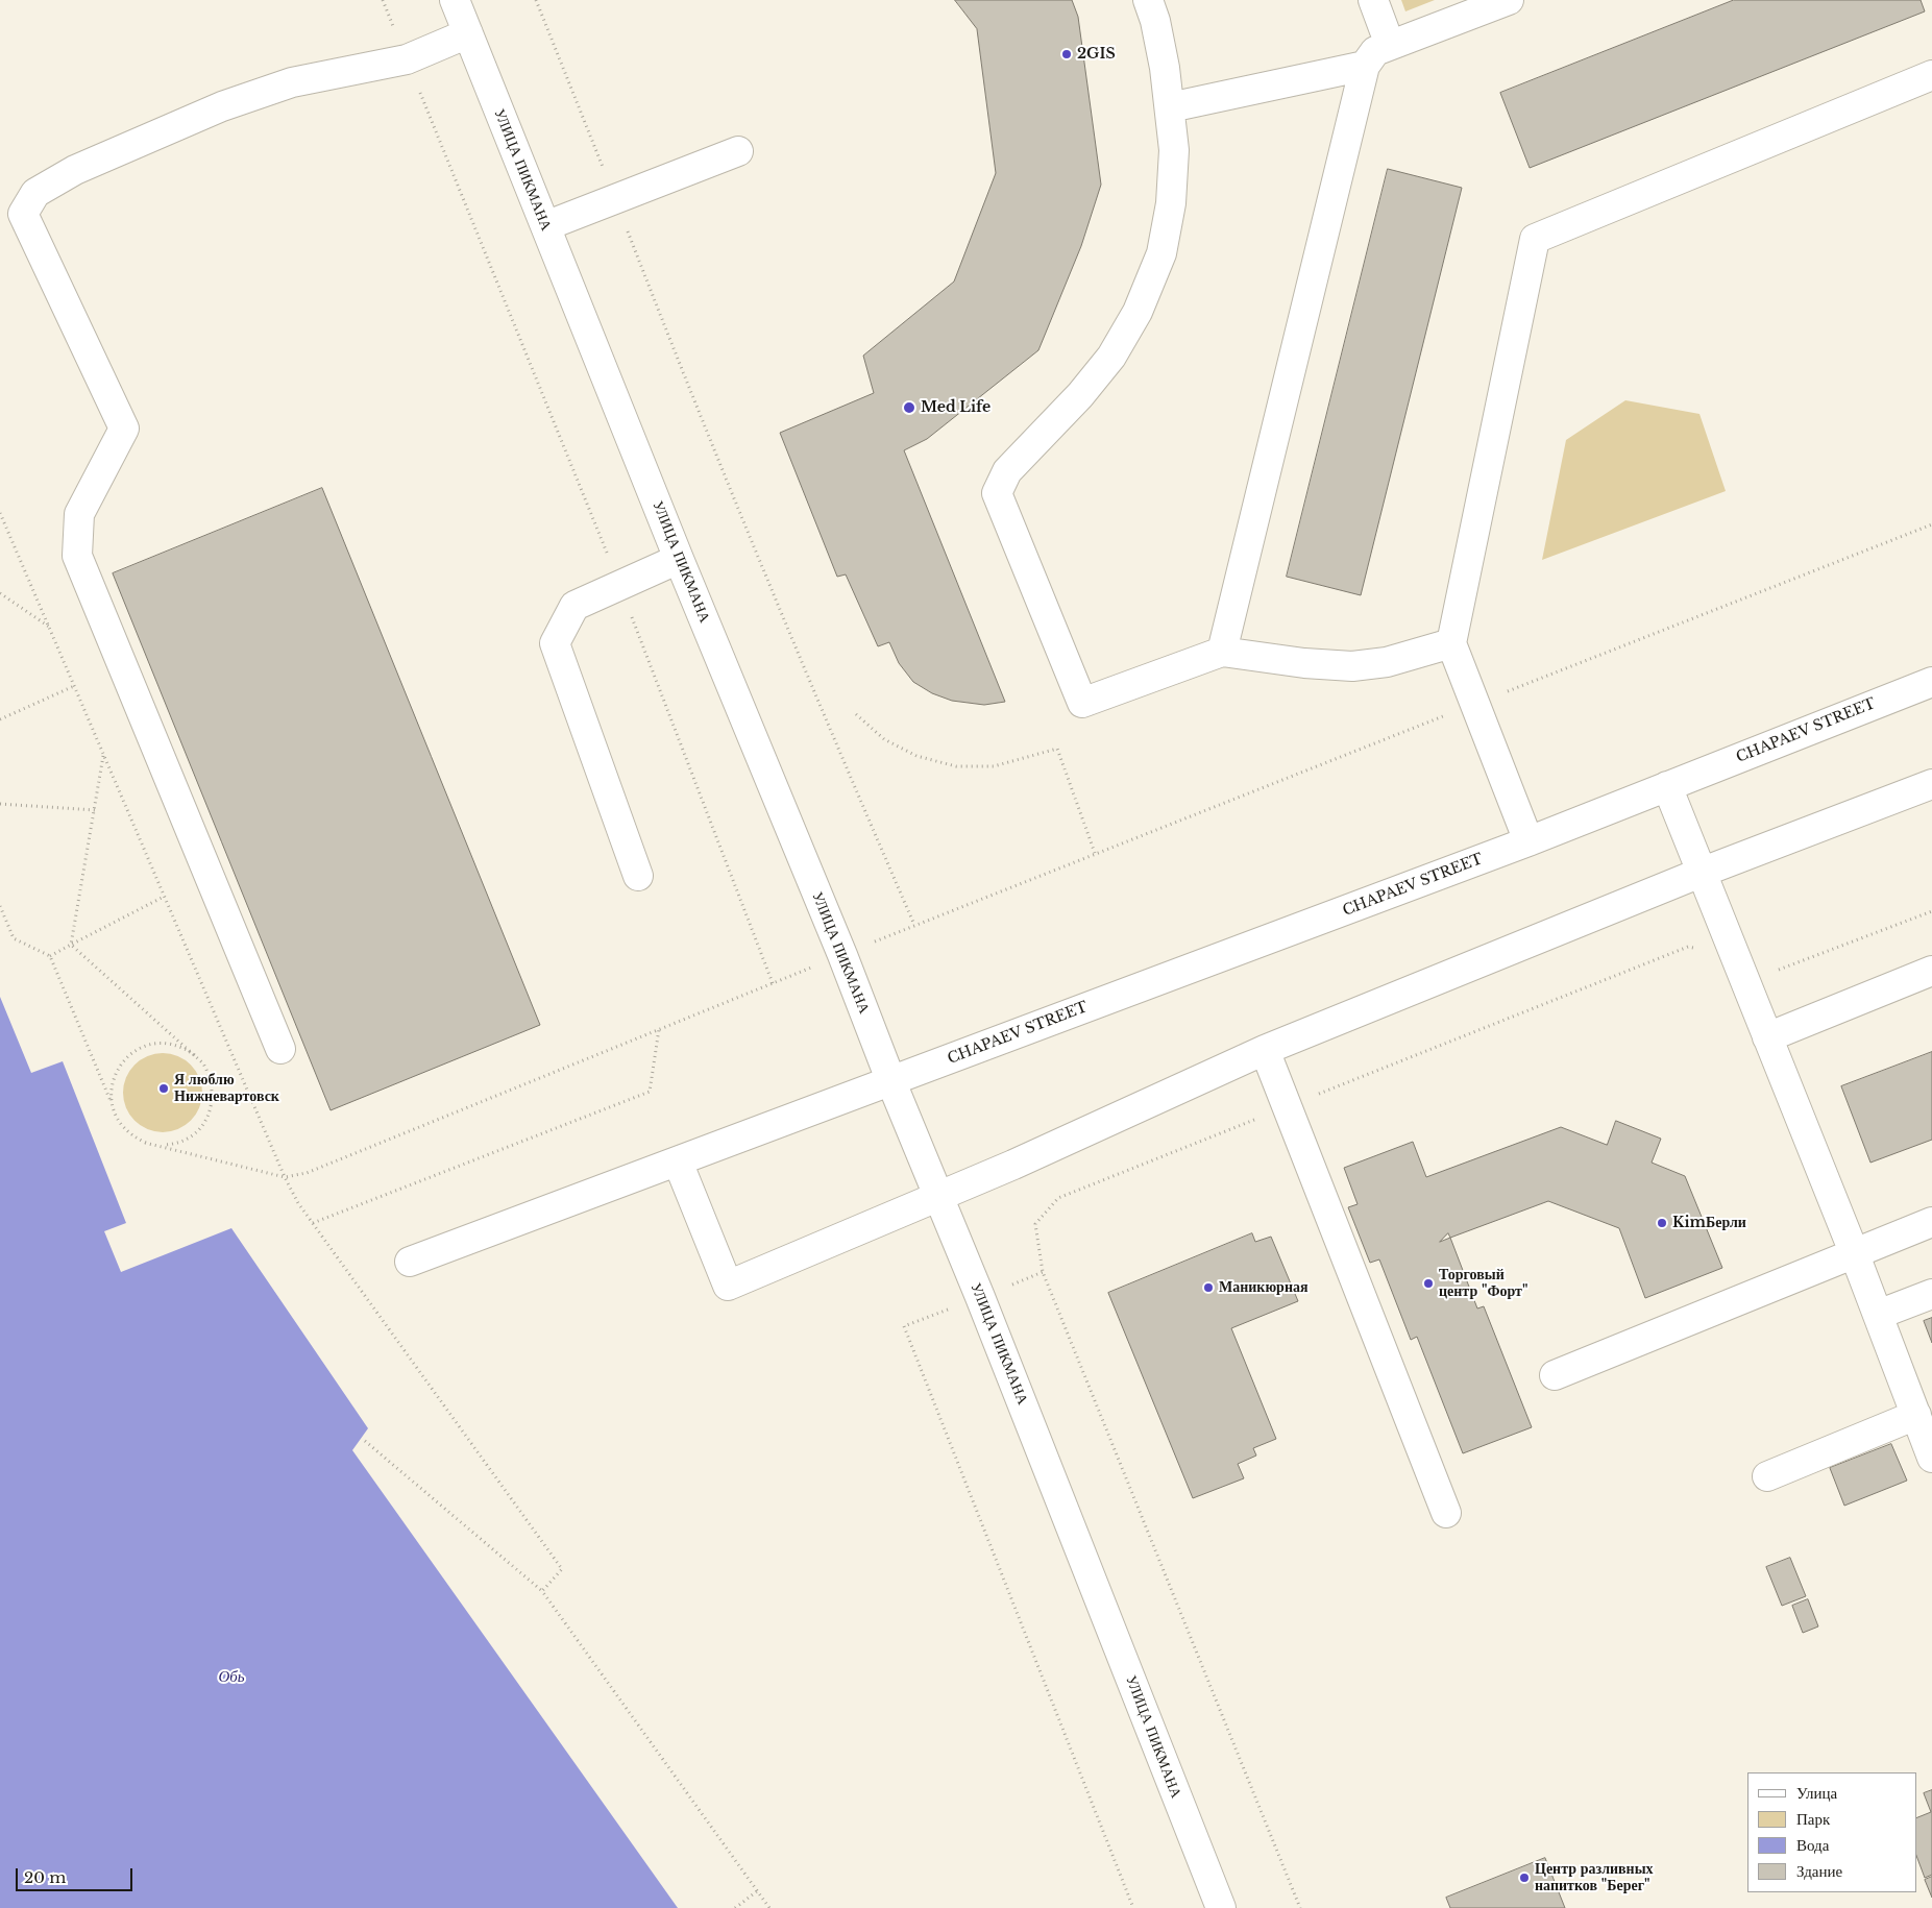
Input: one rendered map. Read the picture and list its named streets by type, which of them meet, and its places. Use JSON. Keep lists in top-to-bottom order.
{
  "streets": {
    "street": ["УЛИЦА ПИКМАНА", "CHAPAEV STREET"]
  },
  "crossings": [
    ["УЛИЦА ПИКМАНА", "CHAPAEV STREET"]
  ],
  "water": ["Обь"],
  "places": [
    "2GIS",
    "Med Life",
    "Я люблю Нижневартовск",
    "KimБерли",
    "Торговый центр \"Форт\"",
    "Маникюрная",
    "Центр разливных напитков \"Берег\""
  ],
  "legend": [
    "Улица",
    "Парк",
    "Вода",
    "Здание"
  ],
  "scale_bar": "20 m"
}
